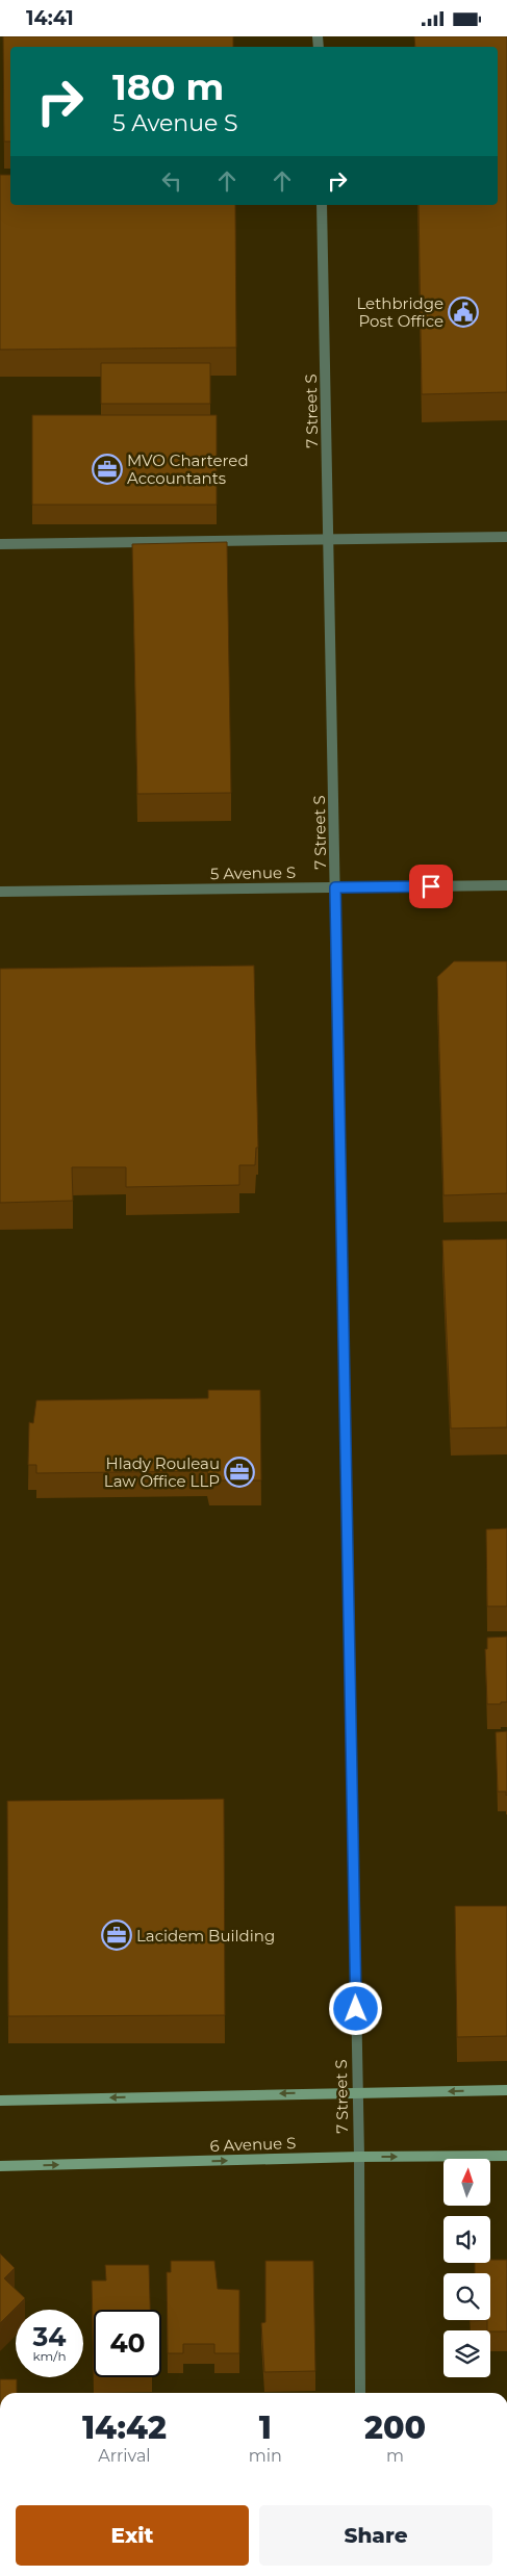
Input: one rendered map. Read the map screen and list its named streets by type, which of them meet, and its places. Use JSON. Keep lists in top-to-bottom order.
{
  "streets": {
    "main road": ["6 Avenue S"],
    "street": ["7 Street S", "5 Avenue S"]
  },
  "crossings": [
    ["7 Street S", "5 Avenue S"],
    ["7 Street S", "6 Avenue S"]
  ],
  "places": {
    "public building": ["Lethbridge Post Office"],
    "office": ["MVO Chartered Accountants", "Hlady Rouleau Law Office LLP", "Lacidem Building"]
  },
  "north": "top",
  "page": {
    "status": "14:41",
    "turn": ["180 m", "5 Avenue S"],
    "speed": "34 km/h",
    "limit": "40",
    "eta": [
      "14:42",
      "Arrival",
      "1",
      "min",
      "200",
      "m"
    ],
    "buttons": ["Exit", "Share"]
  }
}
